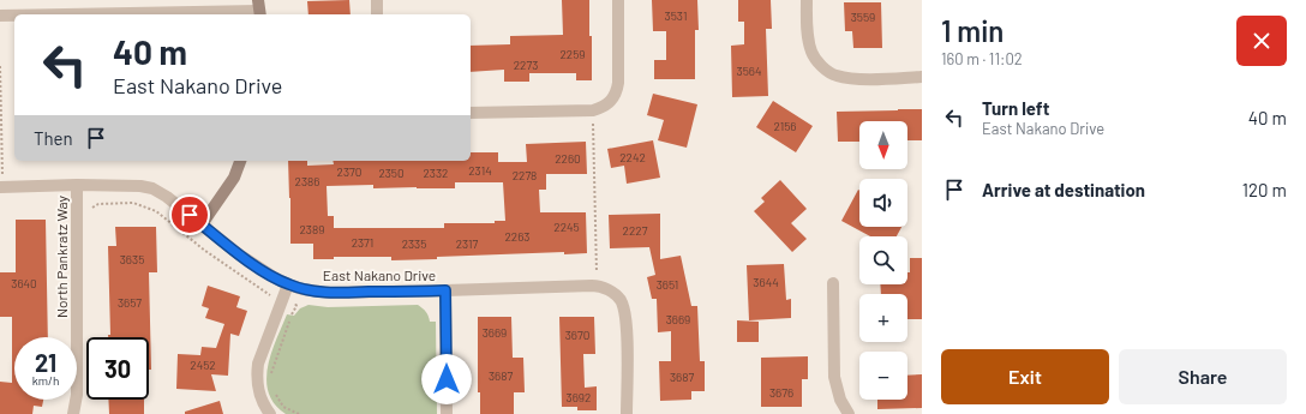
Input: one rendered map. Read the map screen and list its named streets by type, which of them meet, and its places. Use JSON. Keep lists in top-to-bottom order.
{
  "streets": {
    "street": ["North Pankratz Way", "East Nakano Drive"]
  },
  "crossings": [
    ["North Pankratz Way", "East Nakano Drive"]
  ],
  "house_numbers": [
    "3531",
    "3559",
    "2259",
    "2273",
    "3564",
    "2156",
    "2242",
    "2260",
    "2314",
    "2370",
    "2350",
    "2332",
    "2278",
    "2386",
    "2245",
    "2389",
    "2227",
    "2263",
    "2371",
    "2335",
    "2317",
    "3635",
    "3644",
    "3640",
    "3651",
    "3657",
    "3669",
    "3669",
    "3670",
    "2452",
    "3687",
    "3687",
    "3676",
    "3692"
  ],
  "north": "bottom",
  "page": {
    "heading": ["1 min", "160 m · 11:02"],
    "turn": ["40 m", "East Nakano Drive"],
    "list": [
      {
        "name": "Turn left",
        "note": "East Nakano Drive",
        "value": "40 m"
      },
      {
        "name": "Arrive at destination",
        "value": "120 m"
      }
    ],
    "then": "Then",
    "map_buttons": ["+", "−"],
    "speed": "21 km/h",
    "limit": "30",
    "buttons": ["Exit", "Share"]
  }
}
